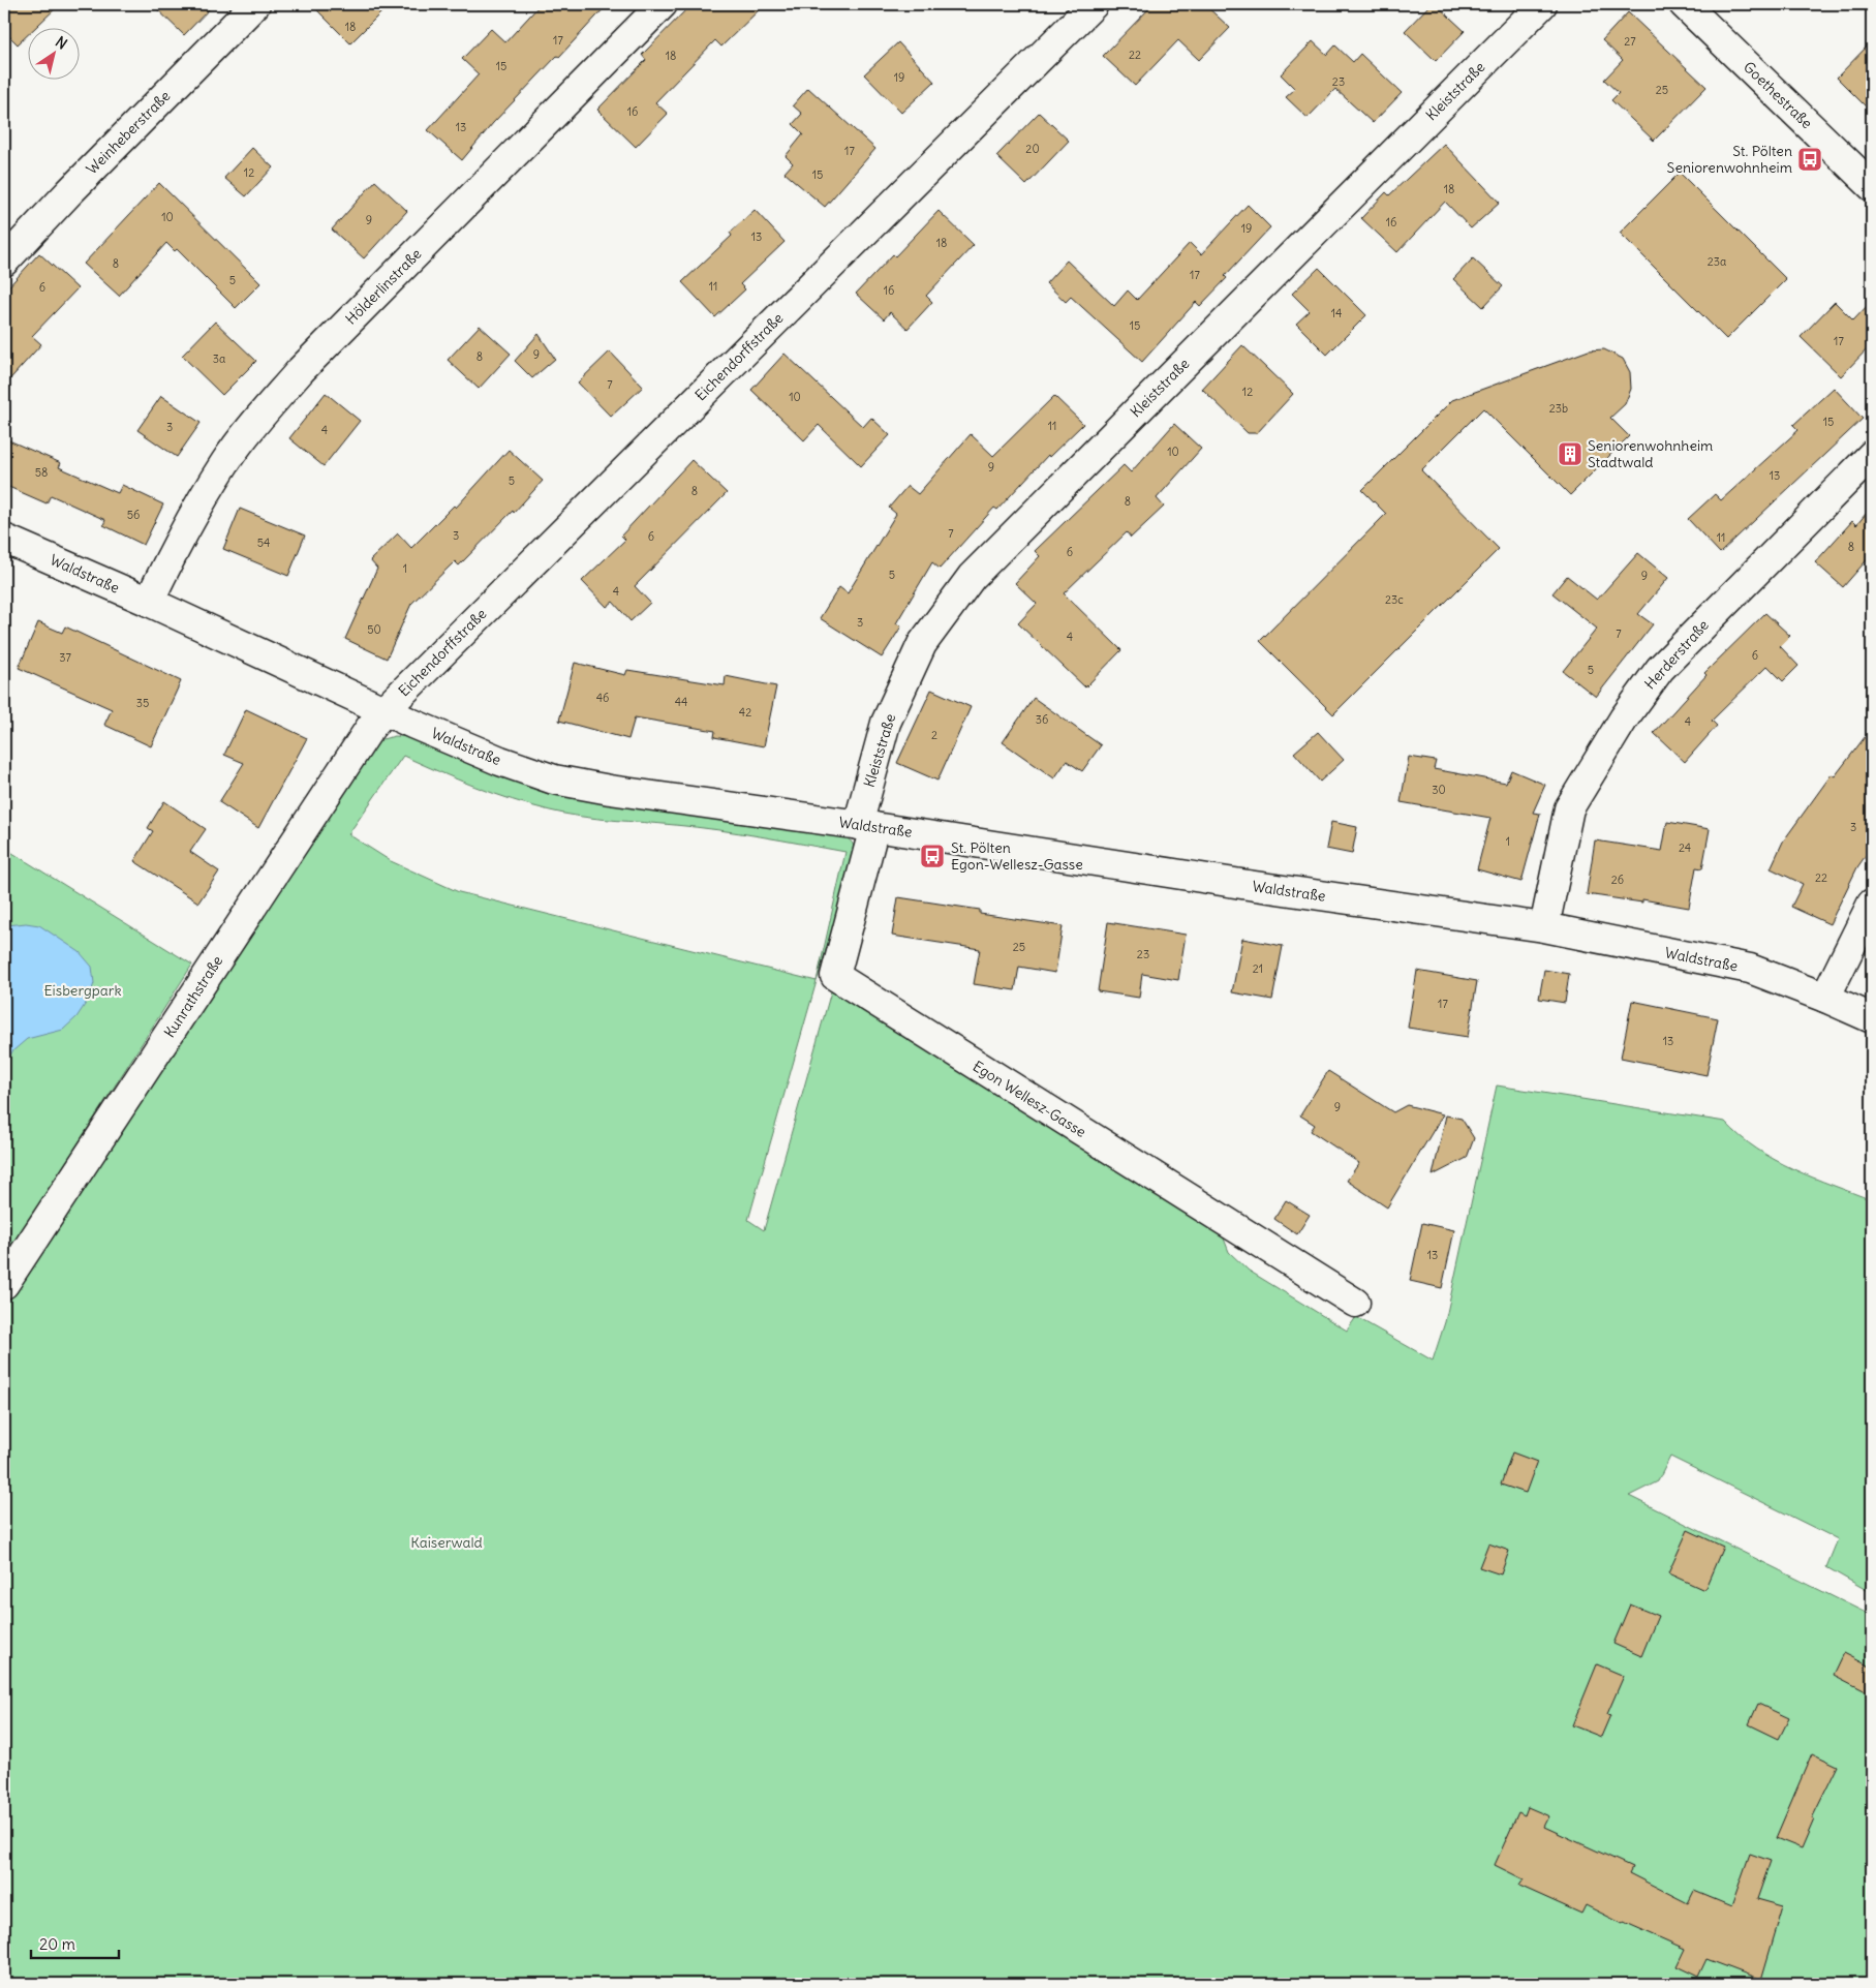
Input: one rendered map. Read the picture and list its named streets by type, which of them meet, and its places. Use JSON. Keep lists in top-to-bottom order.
{
  "streets": {
    "street": [
      "Kleiststraße",
      "Goethestraße",
      "Weinheberstraße",
      "Hölderlinstraße",
      "Eichendorffstraße",
      "Waldstraße",
      "Herderstraße",
      "Kunrathstraße",
      "Egon Wellesz-Gasse"
    ]
  },
  "crossings": [
    ["Kleiststraße", "Waldstraße"],
    ["Kleiststraße", "Egon Wellesz-Gasse"],
    ["Hölderlinstraße", "Waldstraße"],
    ["Eichendorffstraße", "Waldstraße"],
    ["Eichendorffstraße", "Kunrathstraße"],
    ["Waldstraße", "Herderstraße"],
    ["Waldstraße", "Kunrathstraße"],
    ["Waldstraße", "Egon Wellesz-Gasse"]
  ],
  "parks": ["Eisbergpark", "Kaiserwald"],
  "places": {
    "bus stop": ["St. Pölten Seniorenwohnheim", "St. Pölten Egon-Wellesz-Gasse"],
    "building": ["Seniorenwohnheim Stadtwald"]
  },
  "house_numbers": [
    "18",
    "17",
    "27",
    "22",
    "18",
    "15",
    "19",
    "23",
    "25",
    "16",
    "13",
    "20",
    "17",
    "12",
    "15",
    "18",
    "10",
    "9",
    "16",
    "19",
    "13",
    "18",
    "23a",
    "8",
    "17",
    "5",
    "11",
    "6",
    "16",
    "14",
    "15",
    "17",
    "9",
    "8",
    "3a",
    "7",
    "12",
    "10",
    "23b",
    "15",
    "11",
    "3",
    "4",
    "10",
    "9",
    "58",
    "13",
    "5",
    "8",
    "8",
    "56",
    "7",
    "3",
    "6",
    "11",
    "54",
    "8",
    "6",
    "1",
    "5",
    "9",
    "4",
    "23c",
    "3",
    "50",
    "7",
    "4",
    "6",
    "37",
    "5",
    "46",
    "44",
    "35",
    "42",
    "36",
    "4",
    "2",
    "30",
    "3",
    "1",
    "24",
    "22",
    "26",
    "25",
    "23",
    "21",
    "17",
    "13",
    "9",
    "13"
  ],
  "scale_bar": "20 m",
  "north": "top right"
}
